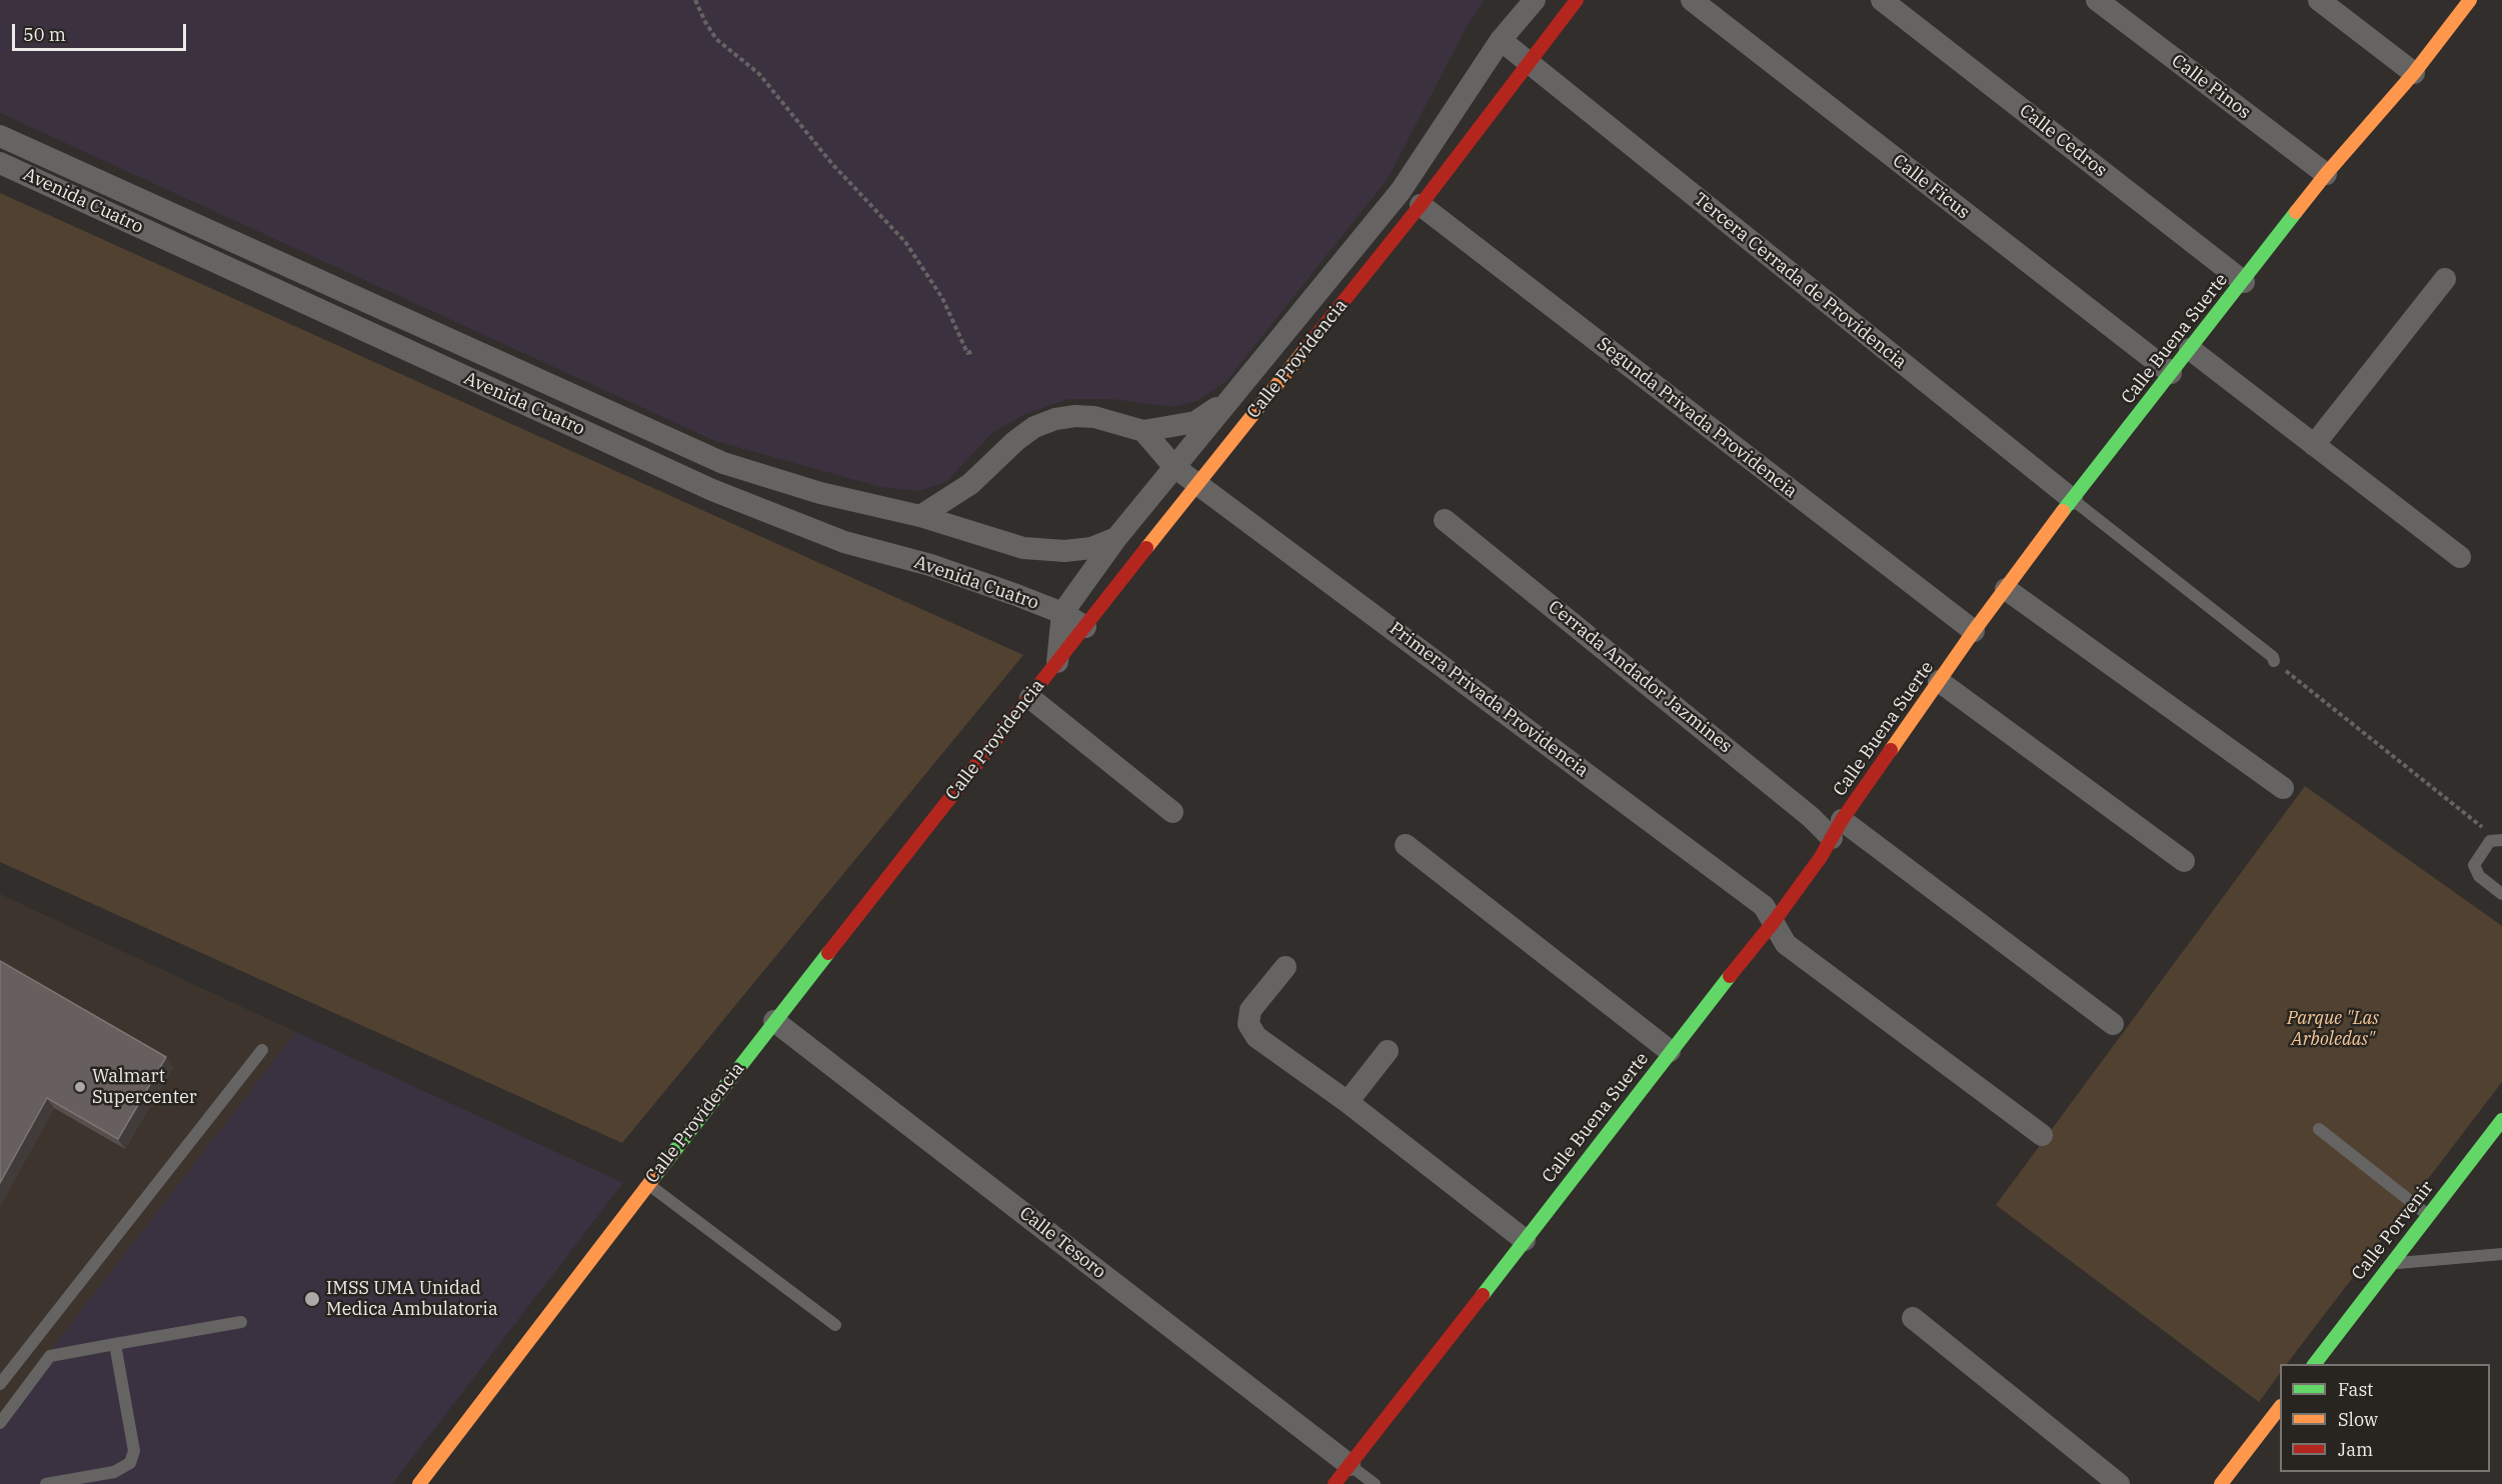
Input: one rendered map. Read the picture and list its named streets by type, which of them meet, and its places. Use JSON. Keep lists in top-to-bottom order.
{
  "streets": {
    "street": [
      "Calle Pinos",
      "Calle Cedros",
      "Calle Ficus",
      "Avenida Cuatro",
      "Tercera Cerrada de Providencia",
      "Calle Buena Suerte",
      "Calle Providencia",
      "Segunda Privada Providencia",
      "Cerrada Andador Jazmines",
      "Primera Privada Providencia",
      "Calle Porvenir",
      "Calle Tesoro"
    ]
  },
  "crossings": [
    ["Calle Pinos", "Calle Buena Suerte"],
    ["Calle Cedros", "Calle Buena Suerte"],
    ["Calle Ficus", "Calle Buena Suerte"],
    ["Avenida Cuatro", "Calle Providencia"],
    ["Tercera Cerrada de Providencia", "Calle Buena Suerte"],
    ["Tercera Cerrada de Providencia", "Calle Providencia"],
    ["Calle Buena Suerte", "Segunda Privada Providencia"],
    ["Calle Buena Suerte", "Cerrada Andador Jazmines"],
    ["Calle Buena Suerte", "Primera Privada Providencia"],
    ["Calle Buena Suerte", "Calle Tesoro"],
    ["Calle Providencia", "Segunda Privada Providencia"],
    ["Calle Providencia", "Primera Privada Providencia"],
    ["Calle Providencia", "Calle Tesoro"]
  ],
  "parks": ["Parque \"Las Arboledas\""],
  "places": ["Walmart Supercenter", "IMSS UMA Unidad Medica Ambulatoria"],
  "legend": ["Fast", "Slow", "Jam"],
  "scale_bar": "50 m"
}
